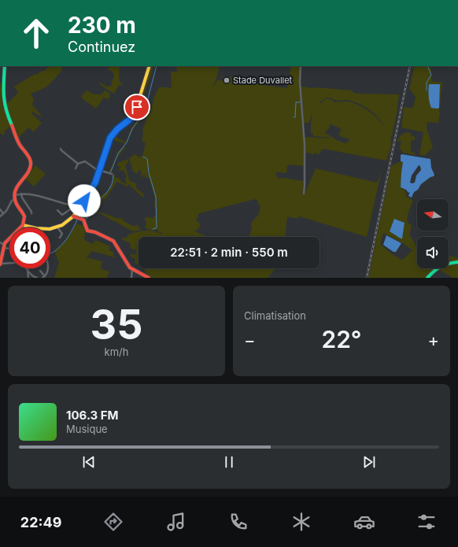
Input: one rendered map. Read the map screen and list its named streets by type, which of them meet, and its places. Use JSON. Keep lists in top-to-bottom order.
{
  "places": ["Stade Duvallet"],
  "north": "left",
  "page": {
    "turn": ["230 m", "Continuez"],
    "limit": "40",
    "trip": "22:51 · 2 min · 550 m",
    "tile": [
      ["35", "km/h"],
      "Climatisation"
    ],
    "heat": ["−", "22°", "+"],
    "song": ["106.3 FM", "Musique"],
    "tabs": "22:49"
  }
}
